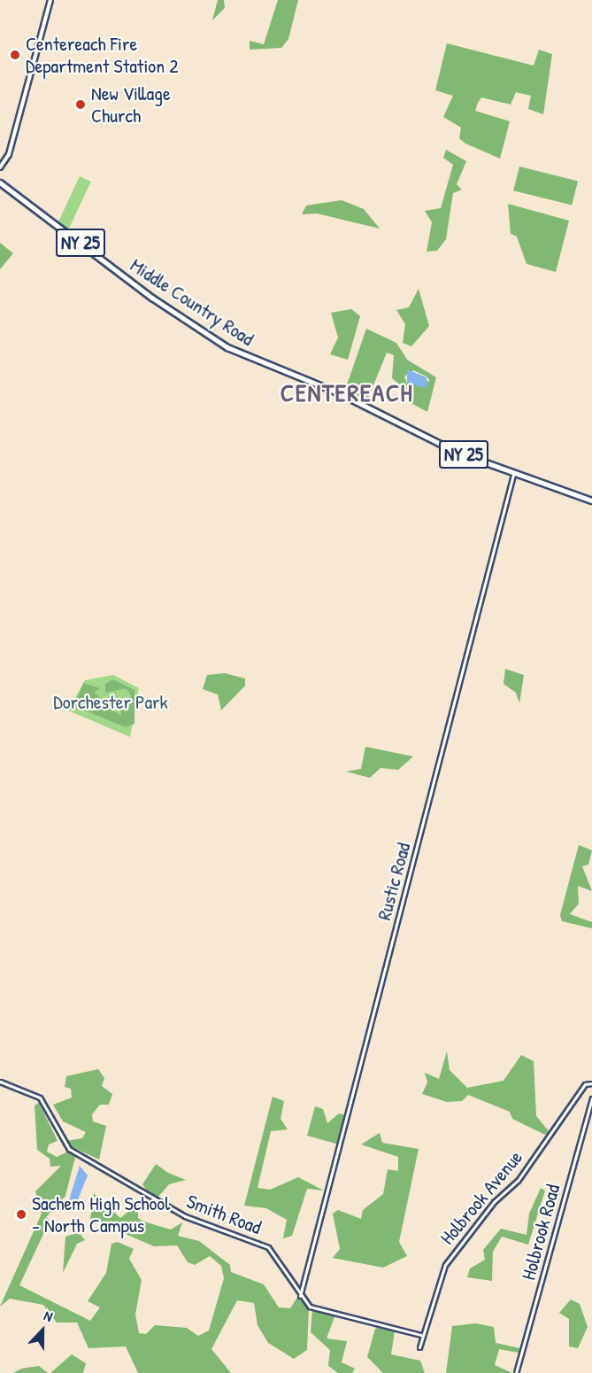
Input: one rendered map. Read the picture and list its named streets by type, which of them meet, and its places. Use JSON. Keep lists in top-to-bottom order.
{
  "streets": {
    "main road": ["NY 25", "Middle Country Road"],
    "street": [
      "Rustic Road",
      "Holbrook Avenue",
      "Smith Road",
      "Holbrook Road"
    ]
  },
  "crossings": [
    ["Middle Country Road", "Rustic Road"],
    ["Rustic Road", "Smith Road"]
  ],
  "districts": ["CENTEREACH"],
  "parks": ["Dorchester Park"],
  "places": ["Centereach Fire Department Station 2", "New Village Church", "Sachem High School - North Campus"],
  "north": "top"
}
